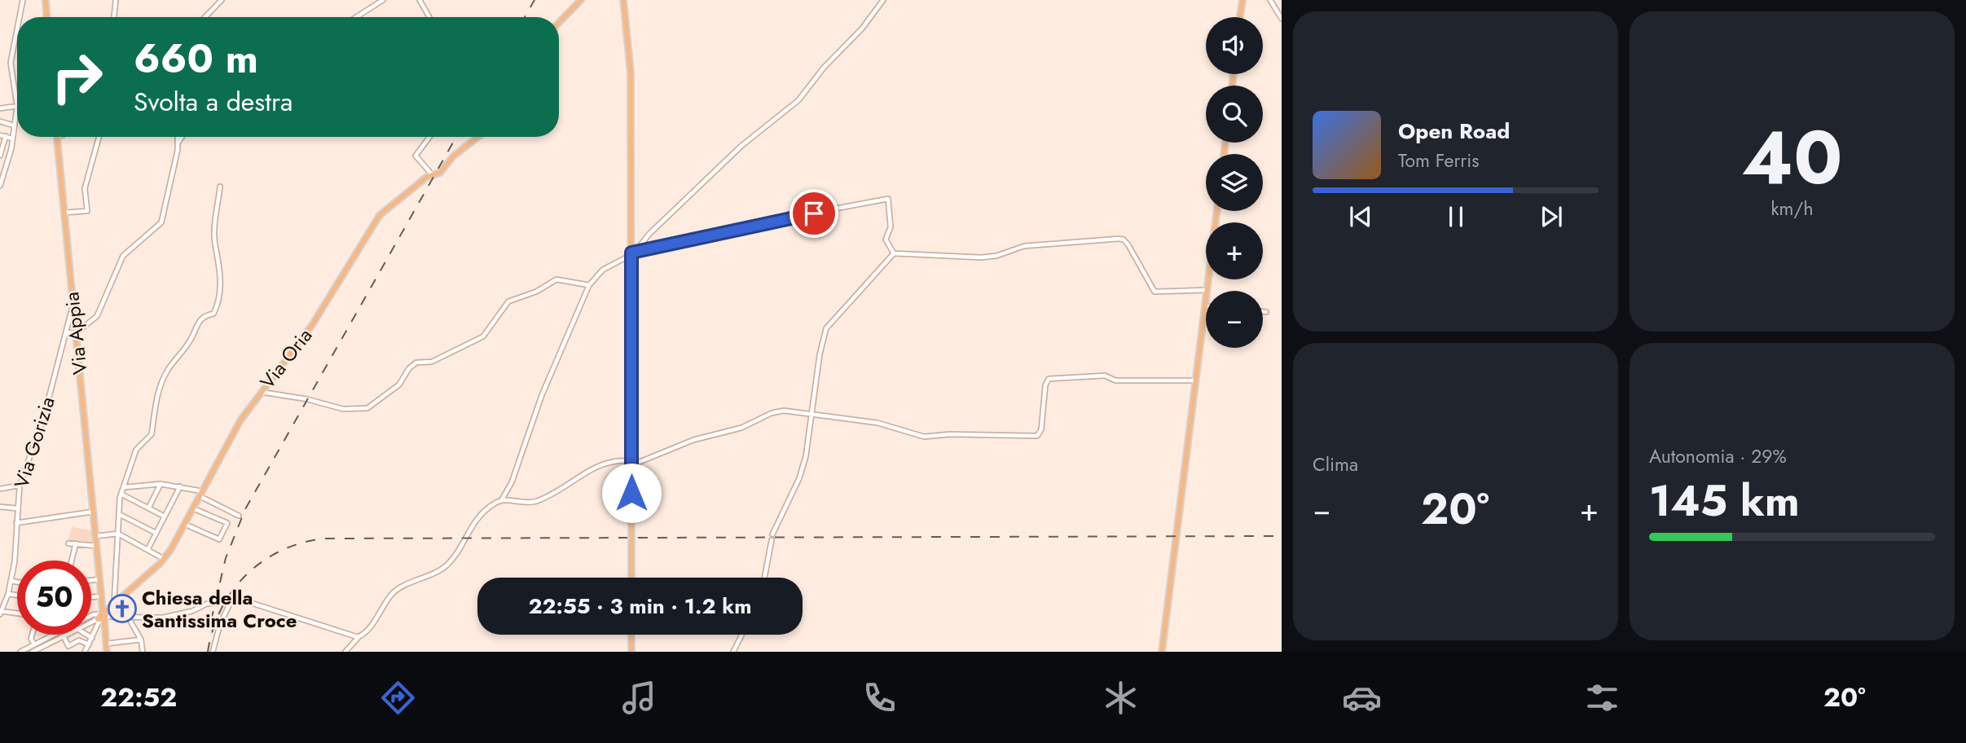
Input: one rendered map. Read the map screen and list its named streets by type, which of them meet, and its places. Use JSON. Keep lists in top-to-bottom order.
{
  "streets": {
    "main road": ["Via Appia", "Via Oria"],
    "street": ["Via Gorizia"]
  },
  "crossings": [
    ["Via Appia", "Via Oria"],
    ["Via Appia", "Via Gorizia"]
  ],
  "places": {
    "church": ["Chiesa della Santissima Croce"]
  },
  "page": {
    "tile": [
      ["40", "km/h"],
      "Clima",
      ["Autonomia · 29%", "145 km"]
    ],
    "map_buttons": ["+", "−"],
    "turn": ["660 m", "Svolta a destra"],
    "song": ["Open Road", "Tom Ferris"],
    "heat": ["−", "20°", "+"],
    "limit": "50",
    "trip": "22:55 · 3 min · 1.2 km",
    "tabs": ["22:52", "20°"]
  }
}
